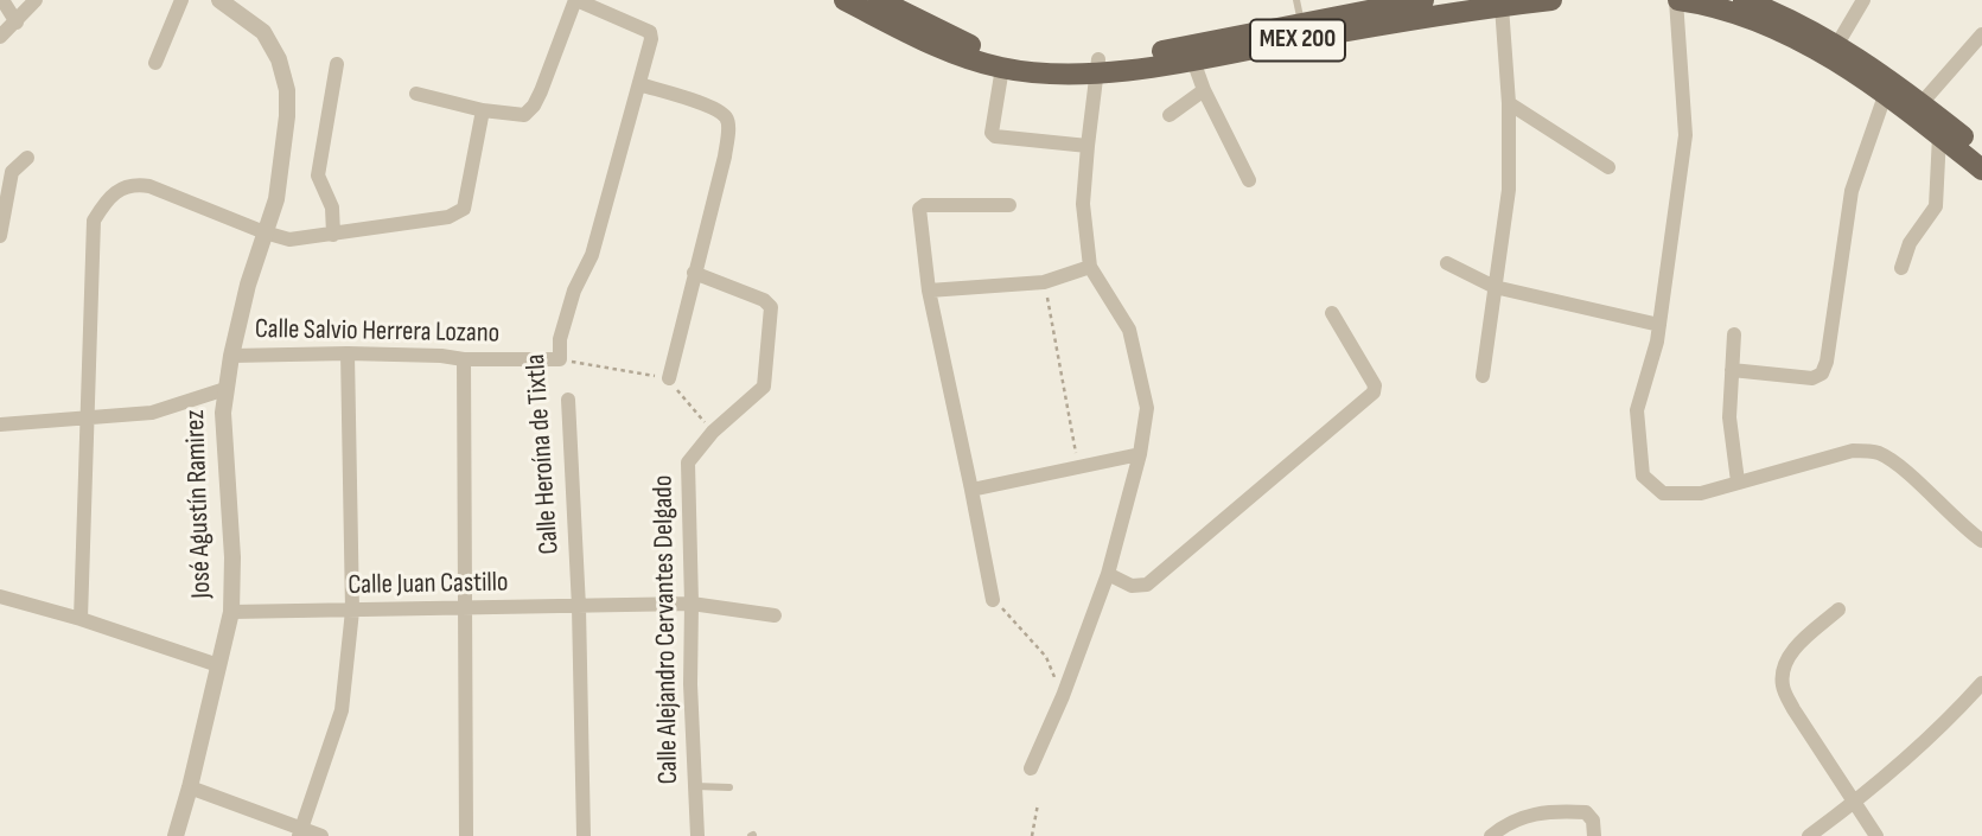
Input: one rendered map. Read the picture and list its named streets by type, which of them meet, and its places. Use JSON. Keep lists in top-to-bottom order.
{
  "streets": {
    "main road": ["MEX 200"],
    "street": [
      "Calle Salvio Herrera Lozano",
      "Calle Heroína de Tixtla",
      "José Agustín Ramirez",
      "Calle Juan Castillo",
      "Calle Alejandro Cervantes Delgado"
    ]
  },
  "crossings": [
    ["Calle Salvio Herrera Lozano", "Calle Heroína de Tixtla"],
    ["Calle Salvio Herrera Lozano", "José Agustín Ramirez"],
    ["Calle Heroína de Tixtla", "Calle Juan Castillo"],
    ["José Agustín Ramirez", "Calle Juan Castillo"],
    ["Calle Juan Castillo", "Calle Alejandro Cervantes Delgado"]
  ]
}
